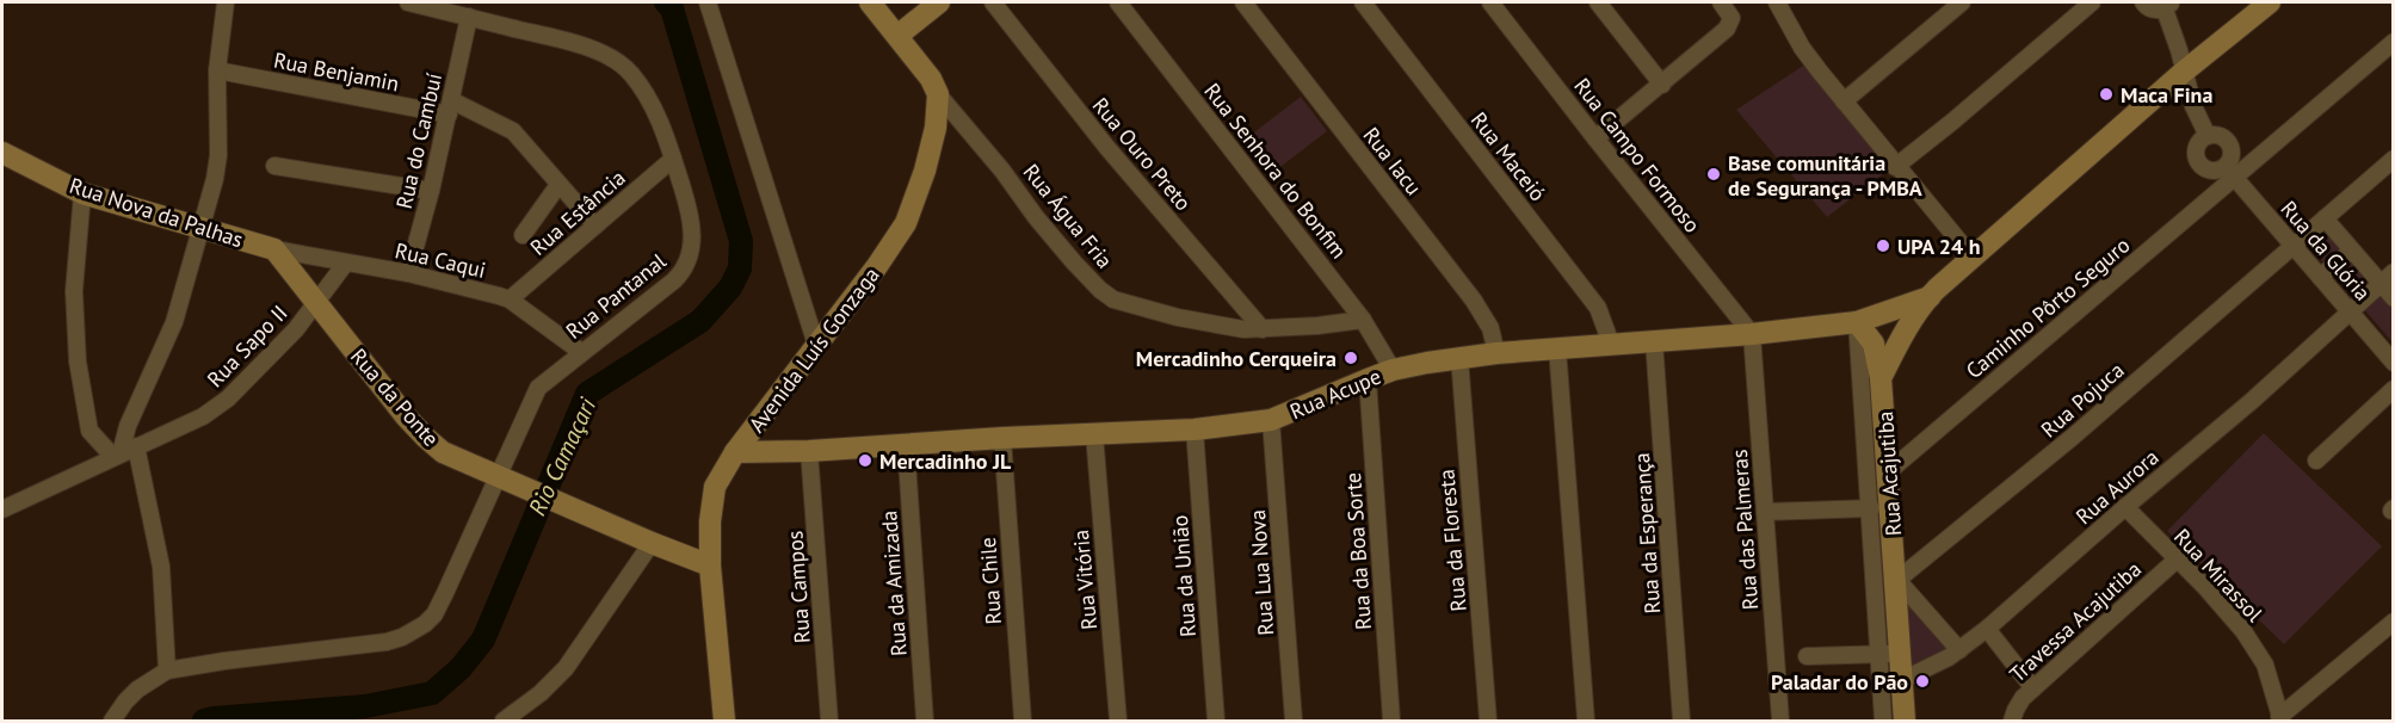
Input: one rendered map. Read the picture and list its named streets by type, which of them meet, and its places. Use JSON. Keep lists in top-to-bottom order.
{
  "streets": {
    "street": [
      "Rua Benjamin",
      "Rua do Cambuí",
      "Rua Ouro Preto",
      "Rua Campo Formoso",
      "Rua Maceió",
      "Rua Iacu",
      "Rua Senhora do Bonfim",
      "Rua Nova da Palhas",
      "Rua Estância",
      "Rua Água Fria",
      "Rua da Glória",
      "Rua Caqui",
      "Rua Pantanal",
      "Caminho Pôrto Seguro",
      "Rua Sapo II",
      "Avenida Luís Gonzaga",
      "Rua Acupe",
      "Rua da Ponte",
      "Rua Pojuca",
      "Rua Acajutiba",
      "Rua Aurora",
      "Rua das Palmeras",
      "Rua da Esperança",
      "Rua da Floresta",
      "Rua da Boa Sorte",
      "Rua Lua Nova",
      "Rua Mirassol",
      "Rua da União",
      "Rua Vitória",
      "Rua Chile",
      "Rua da Amizada",
      "Rua Campos",
      "Travessa Acajutiba"
    ]
  },
  "crossings": [
    ["Rua Benjamin", "Rua do Cambuí"],
    ["Rua Benjamin", "Rua Estância"],
    ["Rua do Cambuí", "Rua Caqui"],
    ["Rua do Cambuí", "Rua Pantanal"],
    ["Rua Ouro Preto", "Rua Água Fria"],
    ["Rua Campo Formoso", "Rua Acupe"],
    ["Rua Campo Formoso", "Rua das Palmeras"],
    ["Rua Maceió", "Rua Acupe"],
    ["Rua Iacu", "Rua Acupe"],
    ["Rua Senhora do Bonfim", "Rua Água Fria"],
    ["Rua Senhora do Bonfim", "Rua Acupe"],
    ["Rua Nova da Palhas", "Rua Caqui"],
    ["Rua Nova da Palhas", "Rua da Ponte"],
    ["Rua Estância", "Rua Caqui"],
    ["Rua Estância", "Rua Pantanal"],
    ["Rua Água Fria", "Avenida Luís Gonzaga"],
    ["Rua da Glória", "Caminho Pôrto Seguro"],
    ["Rua da Glória", "Rua Pojuca"],
    ["Rua da Glória", "Rua Aurora"],
    ["Rua Caqui", "Rua Pantanal"],
    ["Rua Caqui", "Rua Sapo II"],
    ["Rua Caqui", "Rua da Ponte"],
    ["Rua Pantanal", "Rua da Ponte"],
    ["Caminho Pôrto Seguro", "Rua Acajutiba"],
    ["Rua Sapo II", "Rua da Ponte"],
    ["Avenida Luís Gonzaga", "Rua Acupe"],
    ["Avenida Luís Gonzaga", "Rua da Ponte"],
    ["Rua Acupe", "Rua Acajutiba"],
    ["Rua Acupe", "Rua das Palmeras"],
    ["Rua Acupe", "Rua da Esperança"],
    ["Rua Acupe", "Rua da Floresta"],
    ["Rua Acupe", "Rua da Boa Sorte"],
    ["Rua Acupe", "Rua Lua Nova"],
    ["Rua Acupe", "Rua da União"],
    ["Rua Acupe", "Rua Vitória"],
    ["Rua Acupe", "Rua Chile"],
    ["Rua Acupe", "Rua da Amizada"],
    ["Rua Acupe", "Rua Campos"],
    ["Rua Pojuca", "Rua Acajutiba"],
    ["Rua Acajutiba", "Rua Aurora"],
    ["Rua Aurora", "Rua Mirassol"],
    ["Rua Mirassol", "Travessa Acajutiba"]
  ],
  "water": ["Rio Camaçari"],
  "places": [
    "Maca Fina",
    "Base comunitária de Segurança - PMBA",
    "UPA 24 h",
    "Mercadinho Cerqueira",
    "Mercadinho JL",
    "Paladar do Pão"
  ]
}
